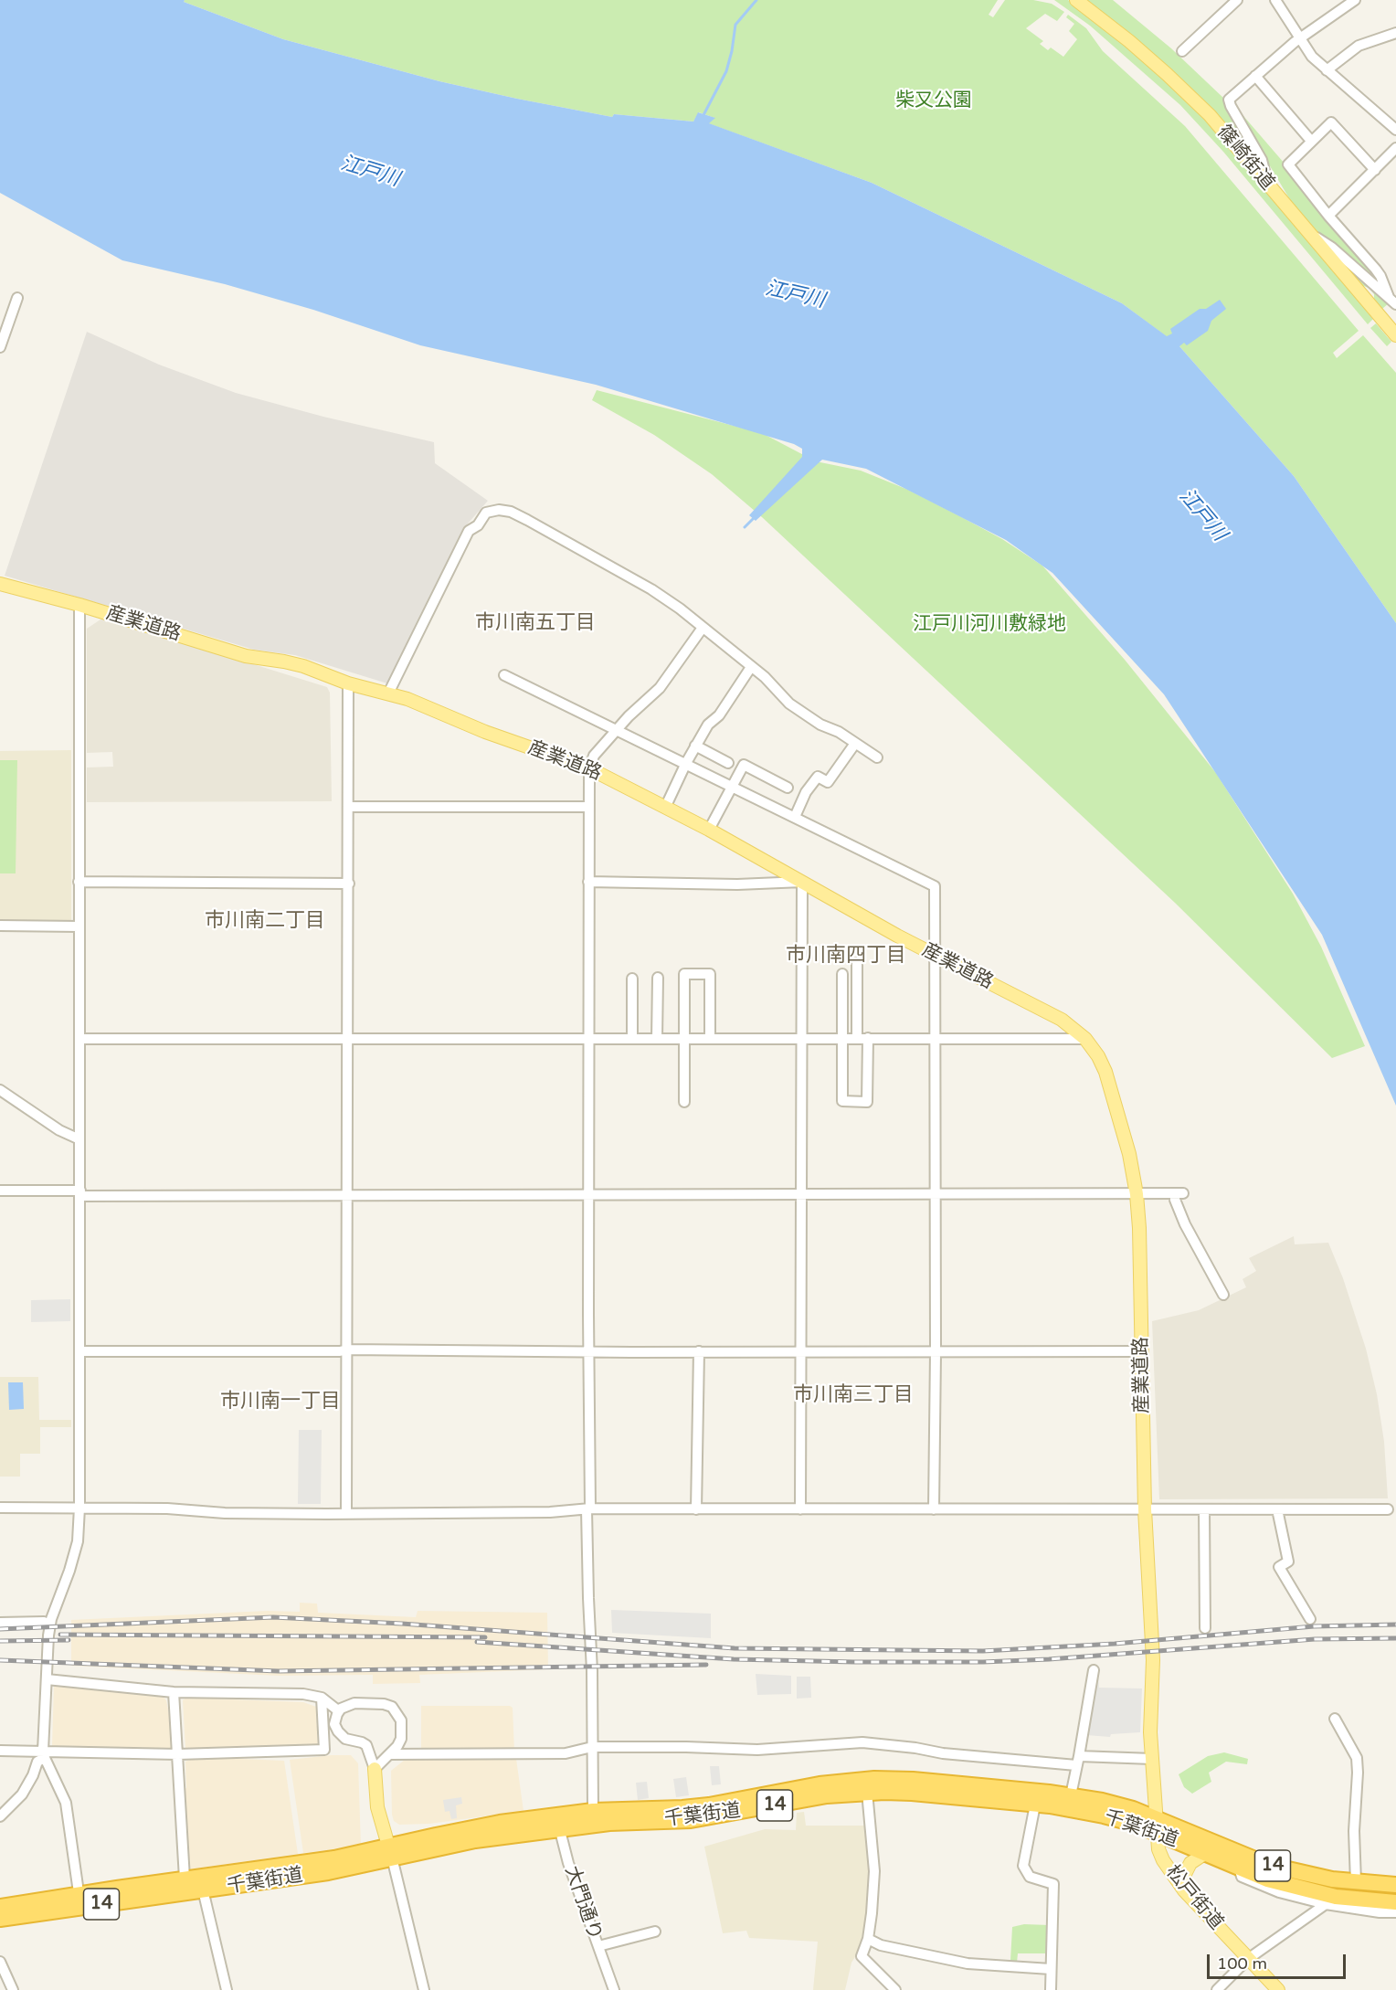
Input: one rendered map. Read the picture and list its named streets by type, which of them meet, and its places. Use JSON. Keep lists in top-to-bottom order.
{
  "streets": {
    "highway": ["14", "千葉街道"],
    "main road": ["篠崎街道", "産業道路", "松戸街道"],
    "street": ["大門通り"]
  },
  "crossings": [
    ["産業道路", "千葉街道"],
    ["産業道路", "松戸街道"],
    ["千葉街道", "松戸街道"],
    ["千葉街道", "大門通り"]
  ],
  "districts": [
    "市川南五丁目",
    "市川南二丁目",
    "市川南四丁目",
    "市川南三丁目",
    "市川南一丁目"
  ],
  "water": ["江戸川"],
  "parks": ["柴又公園", "江戸川河川敷緑地"],
  "scale_bar": "100 m"
}
